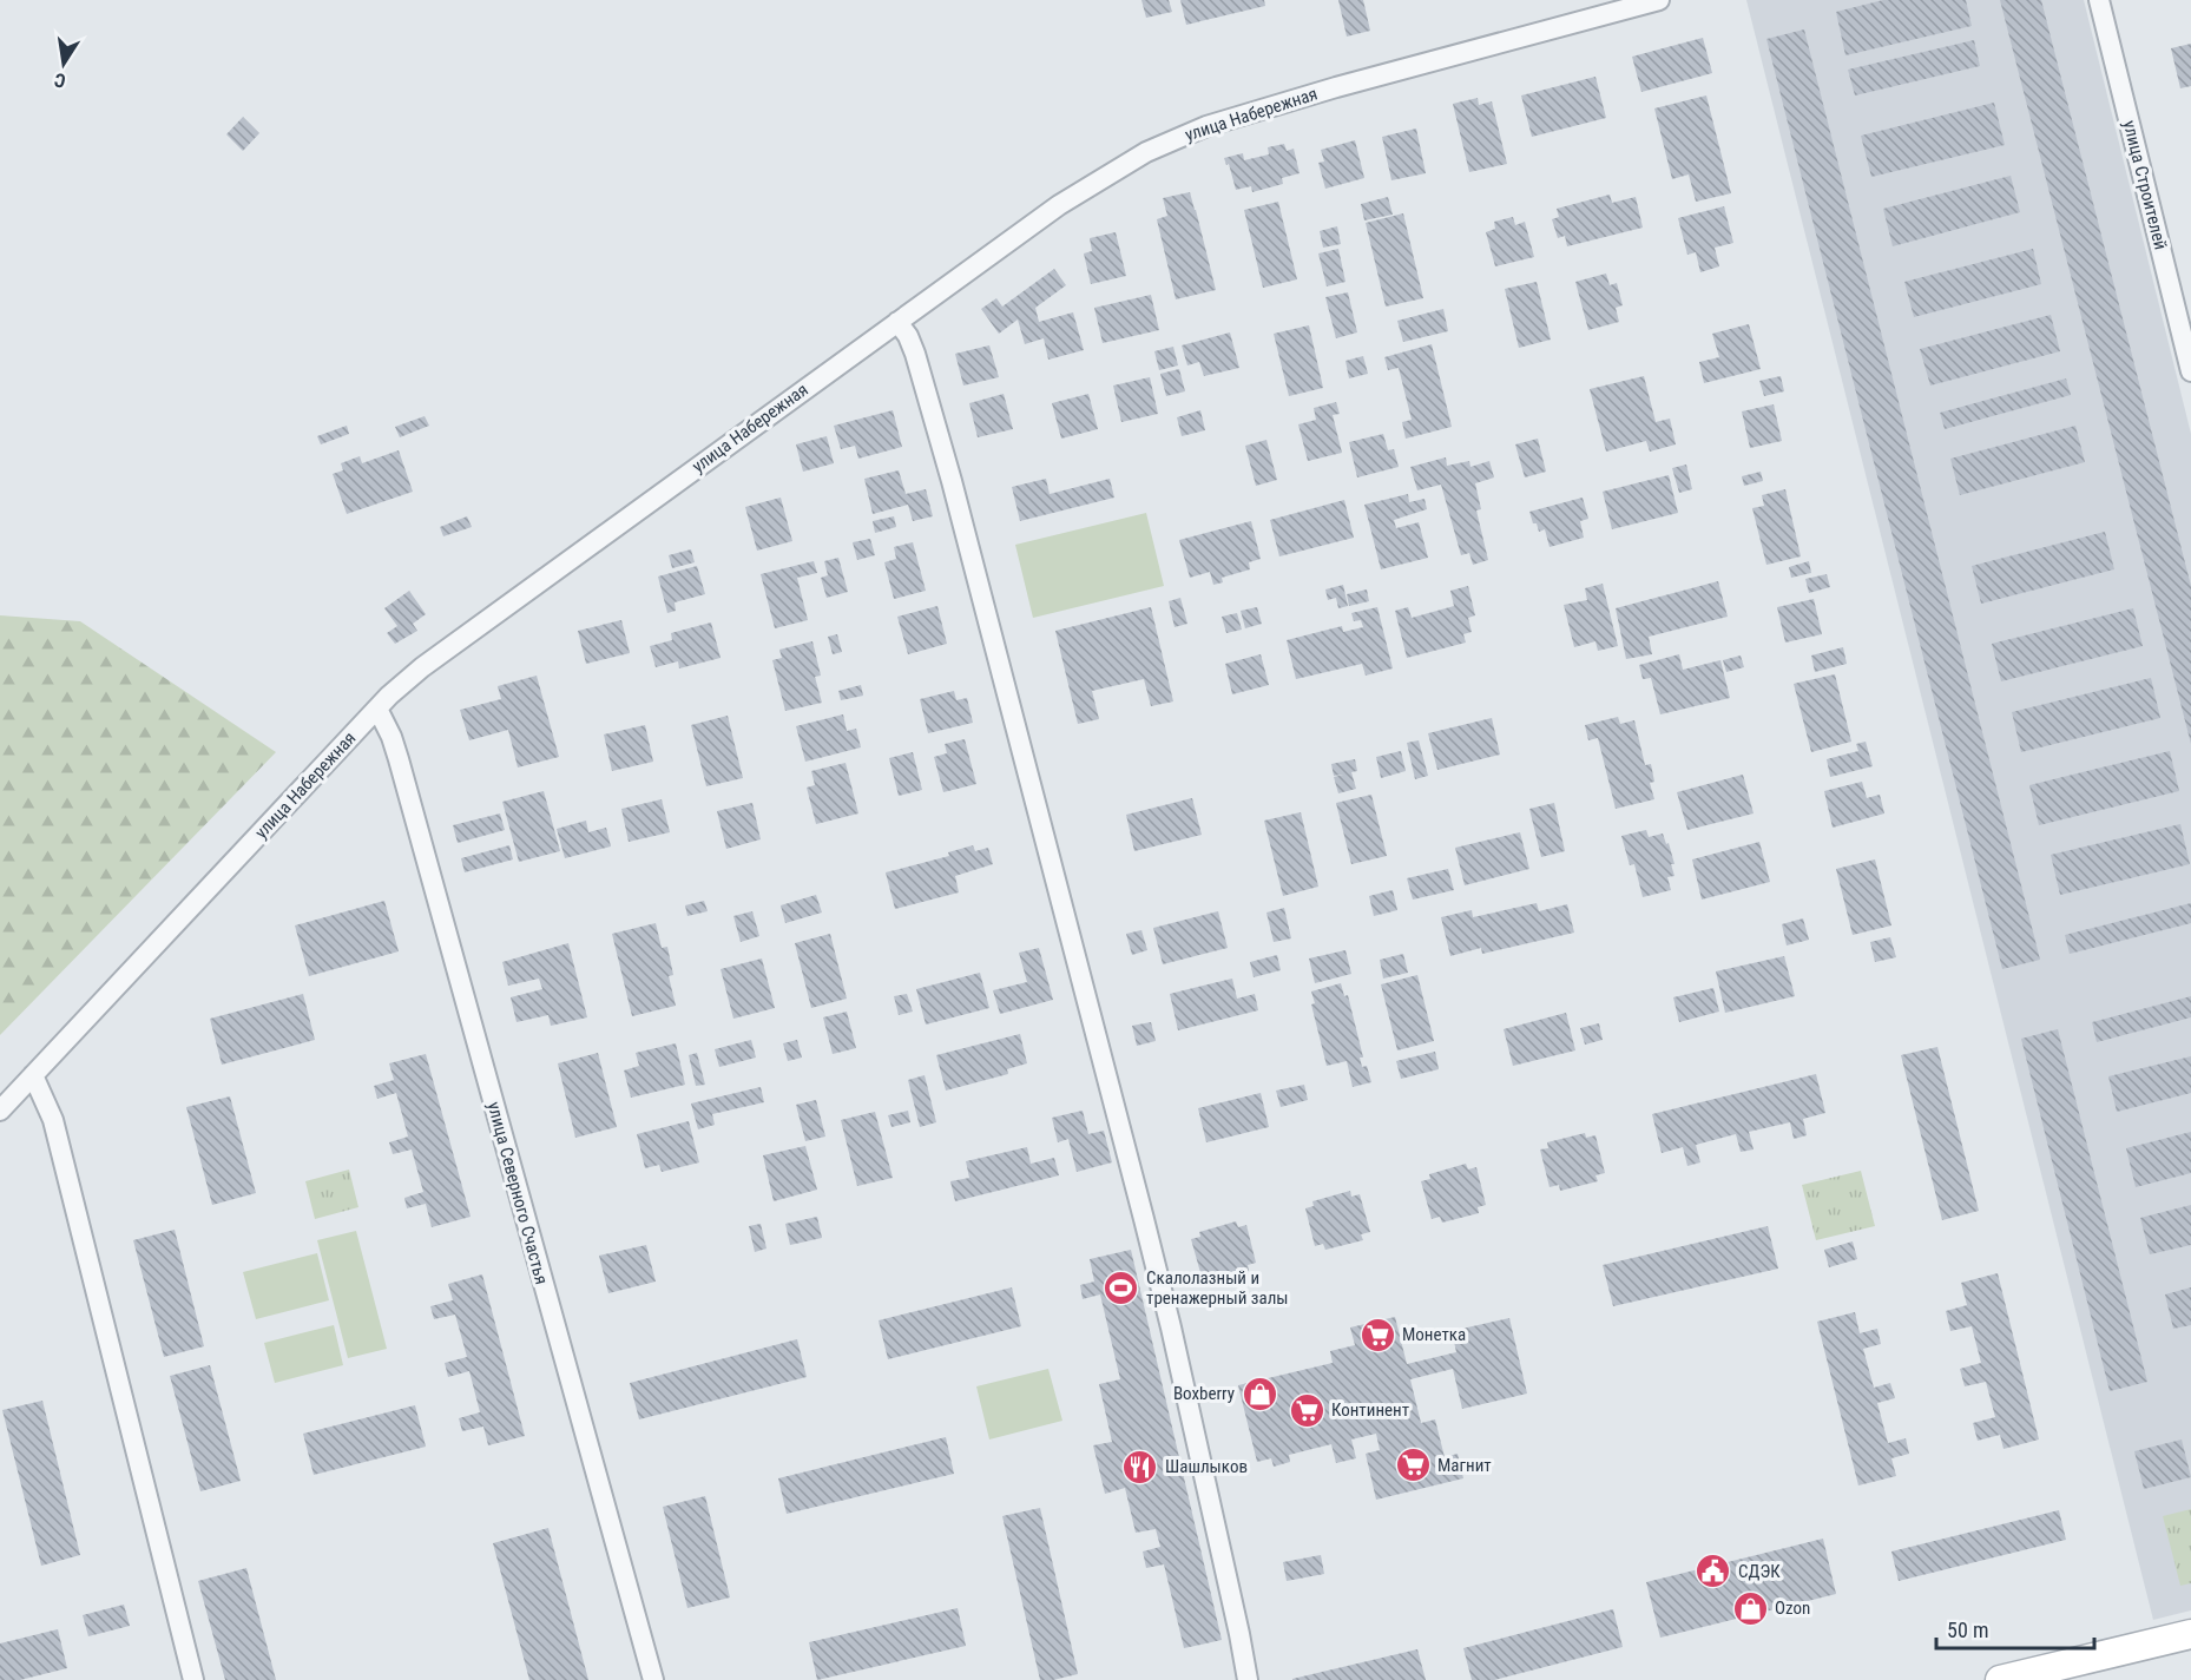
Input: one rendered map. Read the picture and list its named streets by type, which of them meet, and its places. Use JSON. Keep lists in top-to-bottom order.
{
  "streets": {
    "street": ["улица Набережная", "улица Строителей", "улица Северного Счастья"]
  },
  "crossings": [
    ["улица Набережная", "улица Северного Счастья"]
  ],
  "places": {
    "sports": ["Скалолазный и тренажерный залы"],
    "supermarket": ["Монетка", "Континент", "Магнит"],
    "shop": ["Boxberry", "Ozon"],
    "restaurant": ["Шашлыков"],
    "public building": ["СДЭК"]
  },
  "scale_bar": "50 m",
  "north": "bottom"
}
